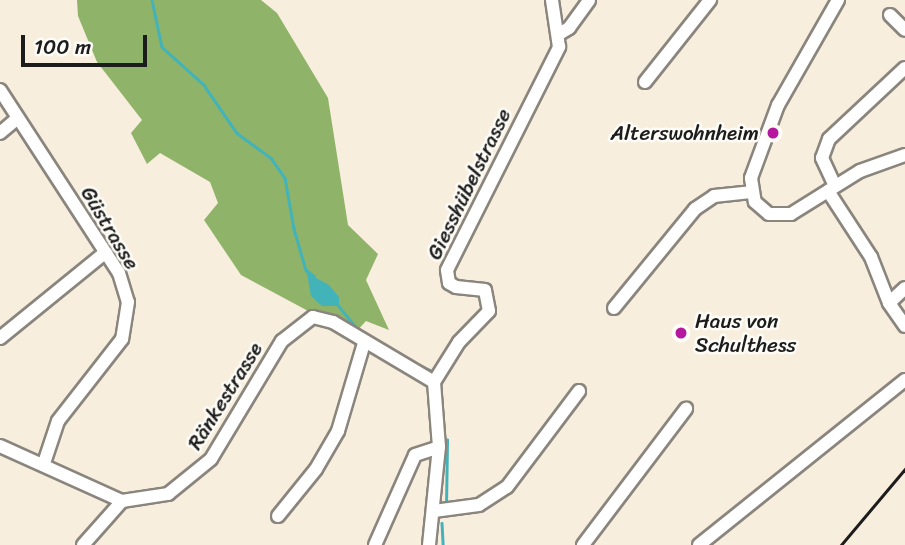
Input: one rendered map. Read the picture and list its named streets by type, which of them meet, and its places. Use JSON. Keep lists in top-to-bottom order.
{
  "streets": {
    "street": ["Giesshübelstrasse", "Güstrasse", "Ränkestrasse"]
  },
  "crossings": [
    ["Giesshübelstrasse", "Ränkestrasse"]
  ],
  "places": ["Alterswohnheim", "Haus von Schulthess"],
  "scale_bar": "100 m"
}
